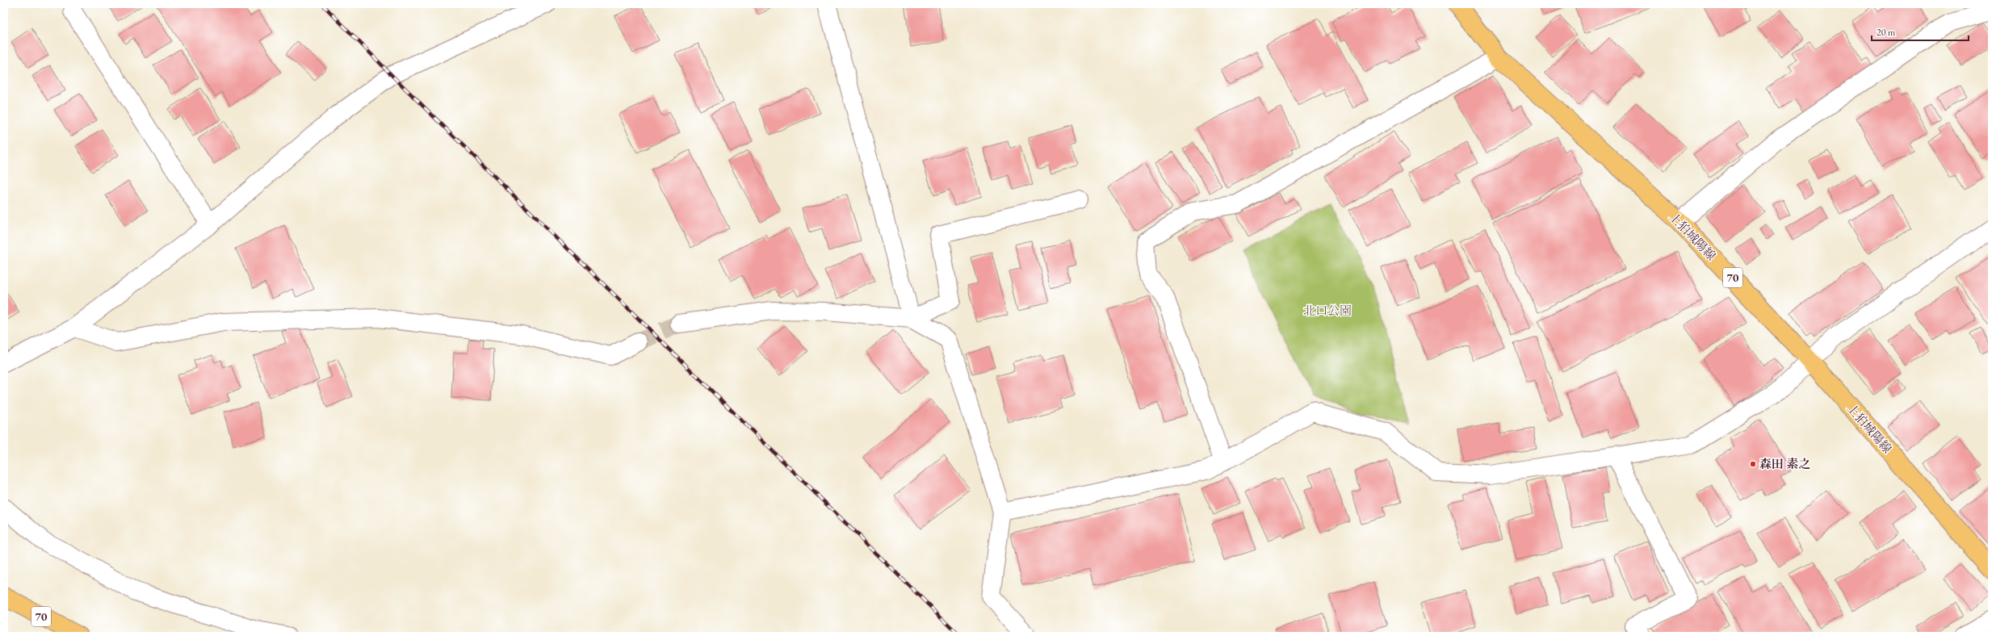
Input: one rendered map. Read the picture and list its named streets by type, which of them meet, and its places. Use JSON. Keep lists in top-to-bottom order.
{
  "streets": {
    "main road": ["上狛城陽線", "70"]
  },
  "parks": ["北口公園"],
  "places": ["森田 素之"],
  "scale_bar": "20 m"
}
